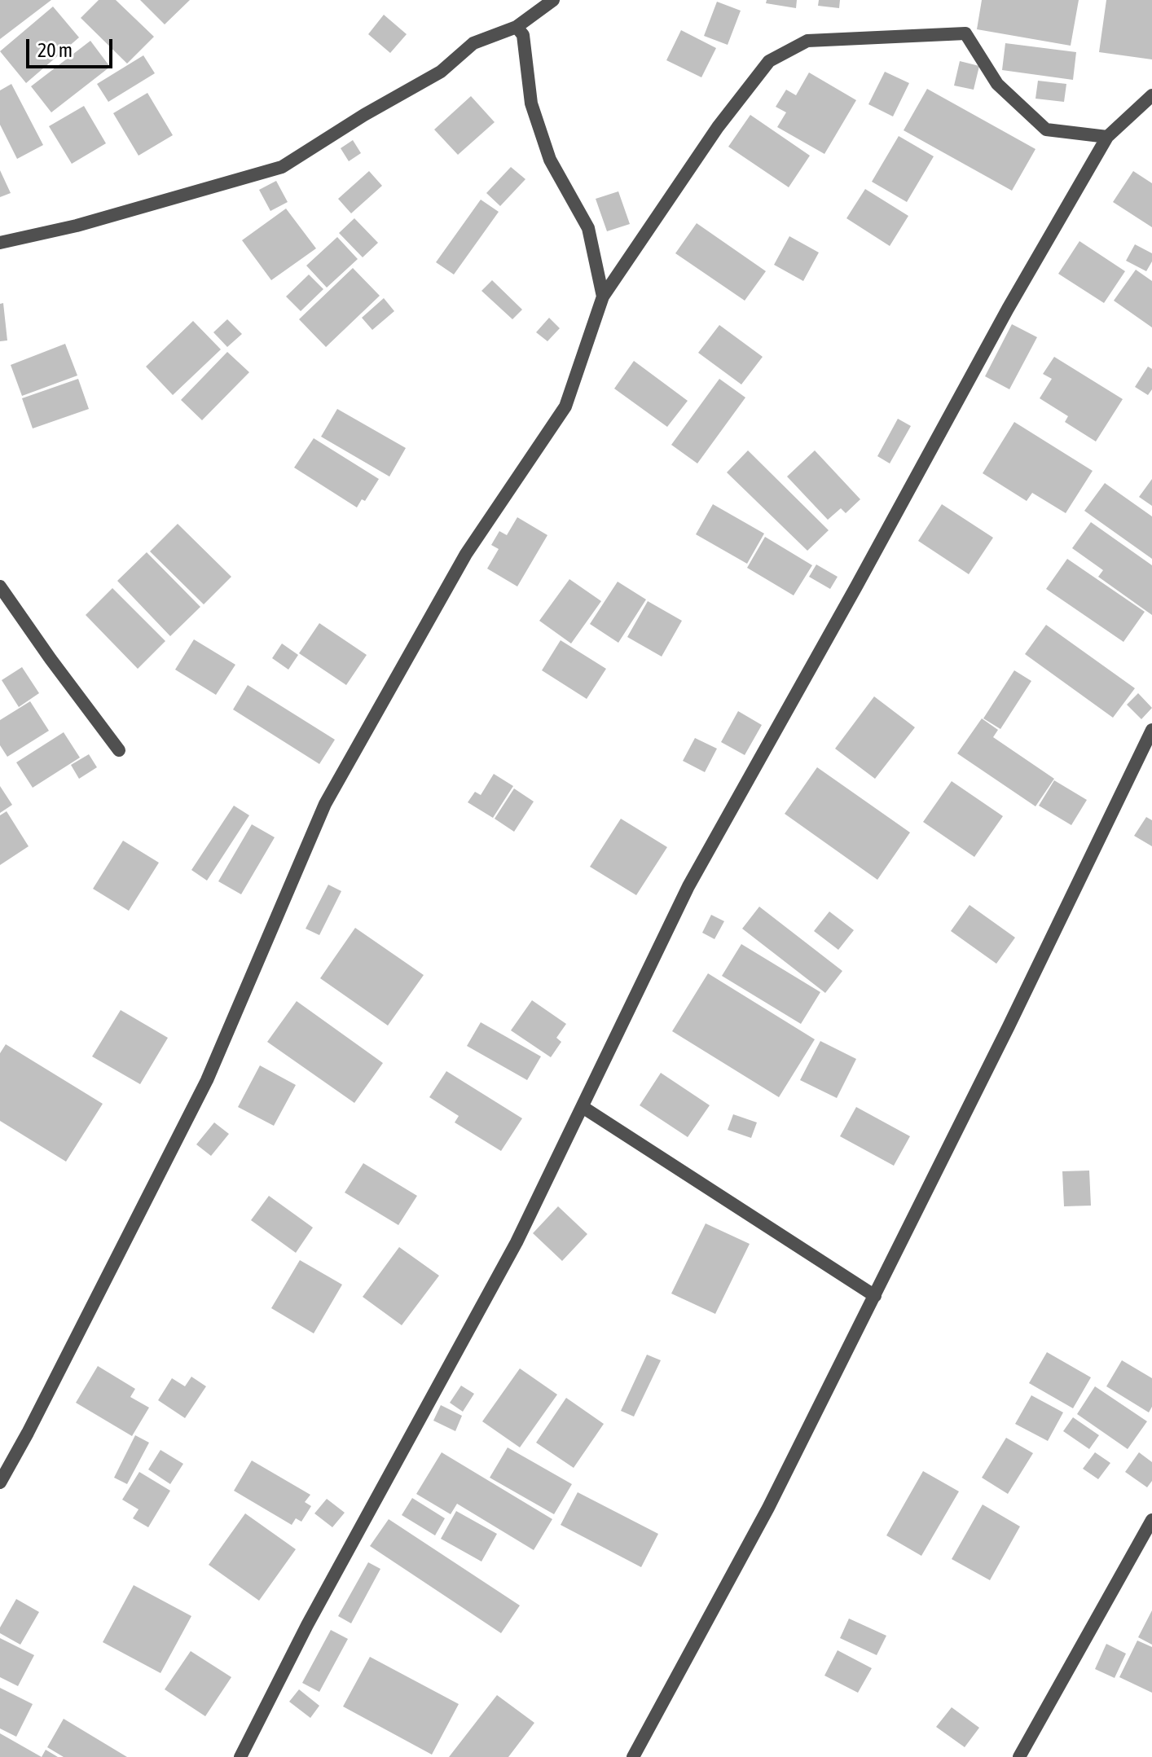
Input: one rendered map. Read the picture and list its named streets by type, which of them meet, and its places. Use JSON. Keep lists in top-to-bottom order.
{
  "scale_bar": "20 m"
}
